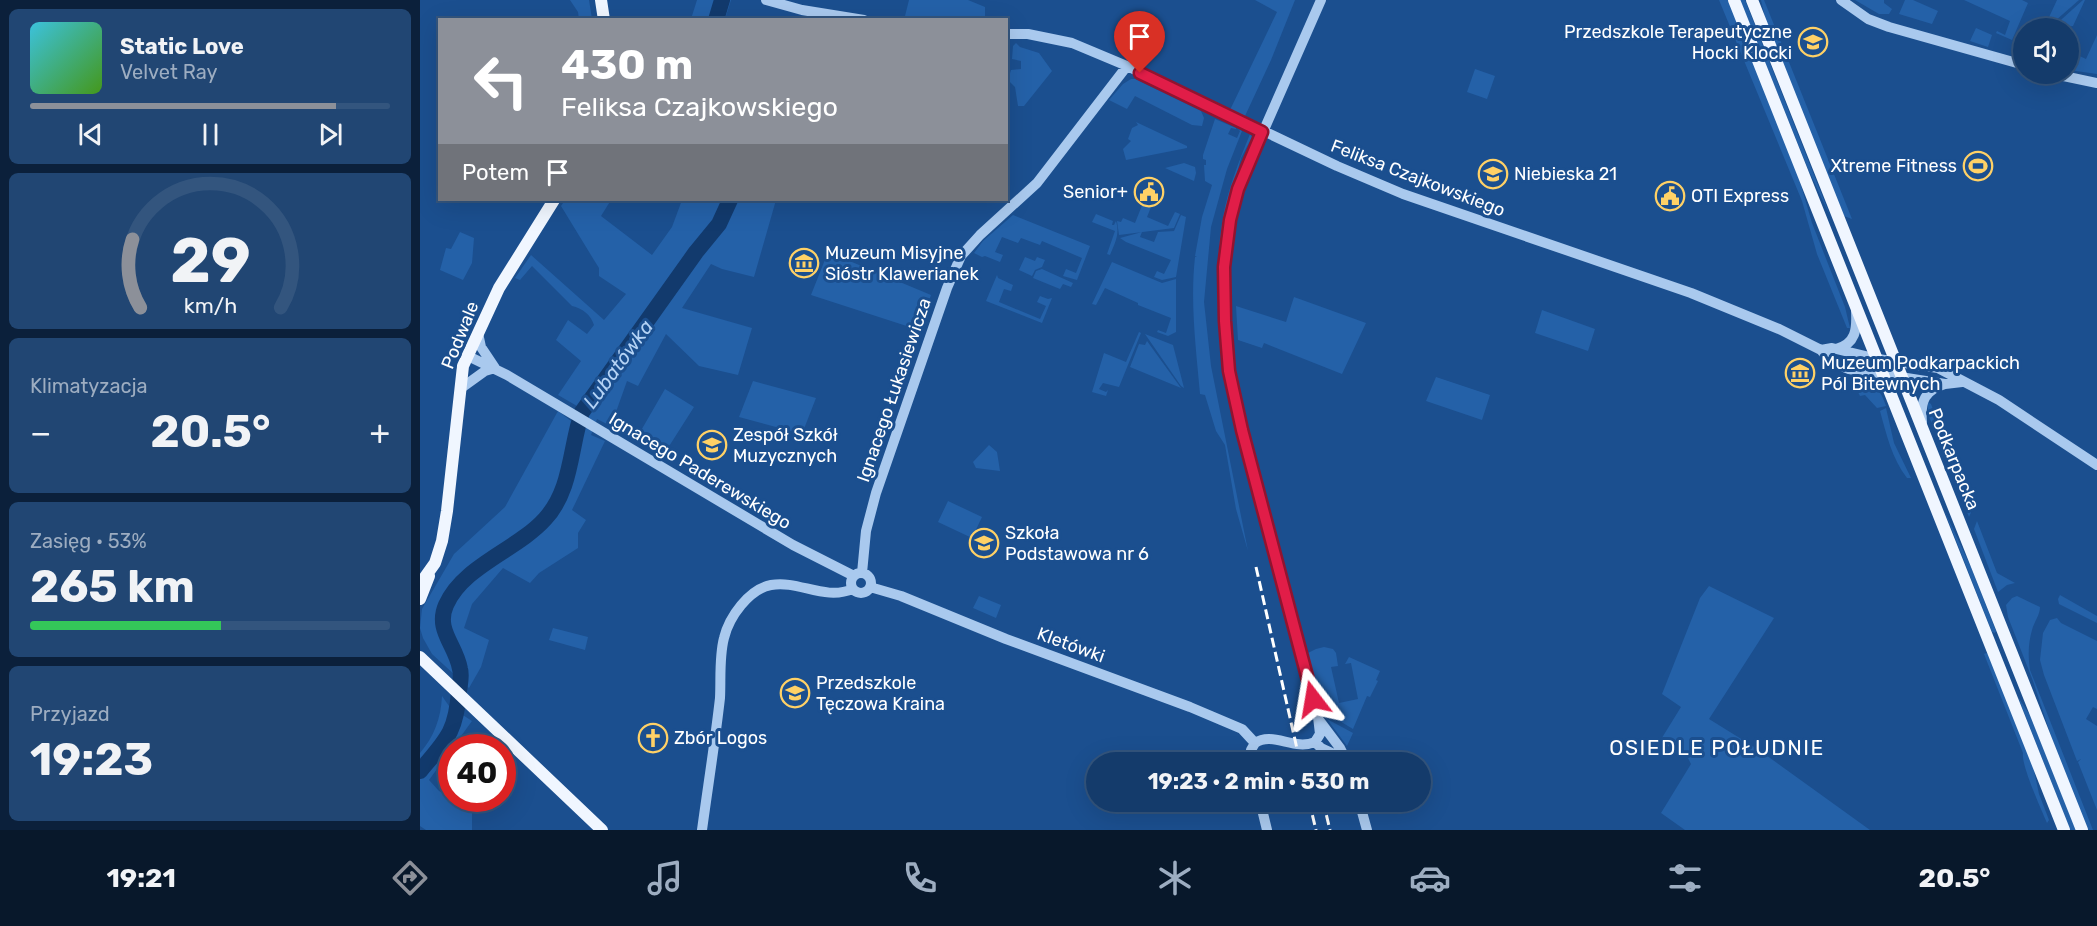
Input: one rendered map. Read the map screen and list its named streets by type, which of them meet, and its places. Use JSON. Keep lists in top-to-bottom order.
{
  "streets": {
    "main road": ["Podwale", "Podkarpacka"],
    "street": [
      "Feliksa Czajkowskiego",
      "Ignacego Łukasiewicza",
      "Ignacego Paderewskiego",
      "Kletówki"
    ]
  },
  "crossings": [
    ["Feliksa Czajkowskiego", "Ignacego Łukasiewicza"],
    ["Feliksa Czajkowskiego", "Podkarpacka"],
    ["Podwale", "Ignacego Paderewskiego"],
    ["Ignacego Łukasiewicza", "Ignacego Paderewskiego"],
    ["Ignacego Łukasiewicza", "Kletówki"],
    ["Ignacego Paderewskiego", "Kletówki"]
  ],
  "districts": ["OSIEDLE POŁUDNIE"],
  "water": ["Lubatówka"],
  "places": {
    "school or university": [
      "Przedszkole Terapeutyczne Hocki Klocki",
      "Niebieska 21",
      "Zespół Szkół Muzycznych",
      "Szkoła Podstawowa nr 6",
      "Przedszkole Tęczowa Kraina"
    ],
    "sports": ["Xtreme Fitness"],
    "public building": ["Senior+", "OTI Express"],
    "museum": ["Muzeum Misyjne Sióstr Klawerianek", "Muzeum Podkarpackich Pól Bitewnych"],
    "church": ["Zbór Logos"]
  },
  "page": {
    "turn": ["430 m", "Feliksa Czajkowskiego"],
    "song": ["Static Love", "Velvet Ray"],
    "then": "Potem",
    "tile": [
      "Klimatyzacja",
      ["Zasięg · 53%", "265 km"],
      ["Przyjazd", "19:23"]
    ],
    "heat": ["−", "20.5°", "+"],
    "limit": "40",
    "trip": "19:23 · 2 min · 530 m",
    "tabs": ["19:21", "20.5°"],
    "gauge": ["29", "km/h"]
  }
}
